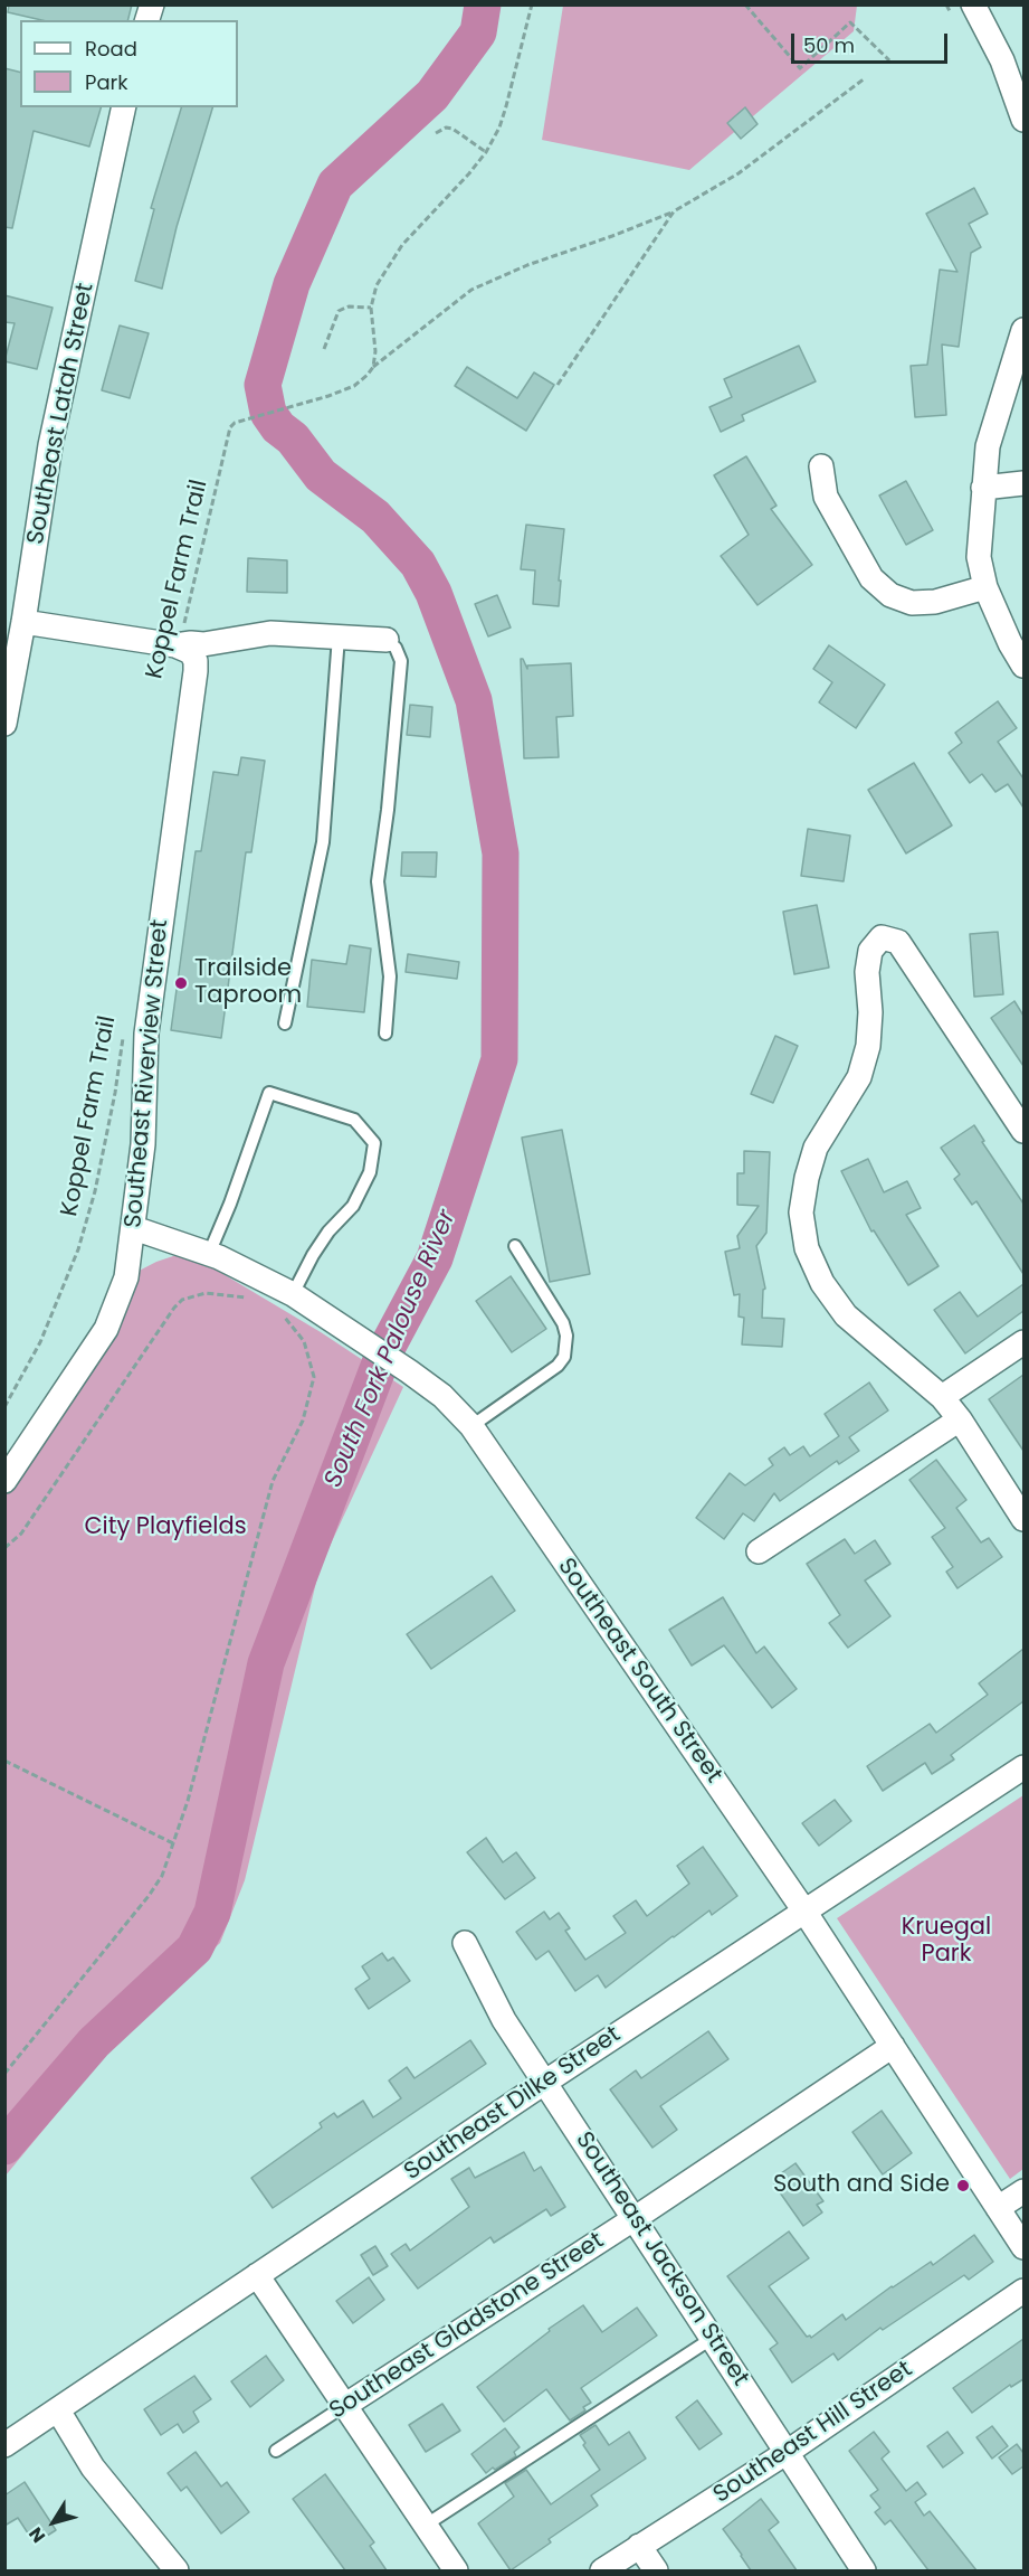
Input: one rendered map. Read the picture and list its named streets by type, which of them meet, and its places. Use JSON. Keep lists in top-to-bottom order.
{
  "streets": {
    "street": [
      "Southeast Latah Street",
      "Southeast Riverview Street",
      "Southeast South Street",
      "Southeast Dilke Street",
      "Southeast Jackson Street",
      "Southeast Gladstone Street",
      "Southeast Hill Street"
    ],
    "path": ["Koppel Farm Trail"]
  },
  "crossings": [
    ["Koppel Farm Trail", "Southeast Riverview Street"],
    ["Southeast Riverview Street", "Southeast South Street"],
    ["Southeast South Street", "Southeast Dilke Street"],
    ["Southeast South Street", "Southeast Gladstone Street"],
    ["Southeast Dilke Street", "Southeast Jackson Street"],
    ["Southeast Jackson Street", "Southeast Gladstone Street"],
    ["Southeast Jackson Street", "Southeast Hill Street"]
  ],
  "water": ["South Fork Palouse River"],
  "parks": ["City Playfields", "Kruegal Park"],
  "places": ["Trailside Taproom", "South and Side"],
  "legend": ["Road", "Park"],
  "scale_bar": "50 m",
  "north": "bottom left"
}
